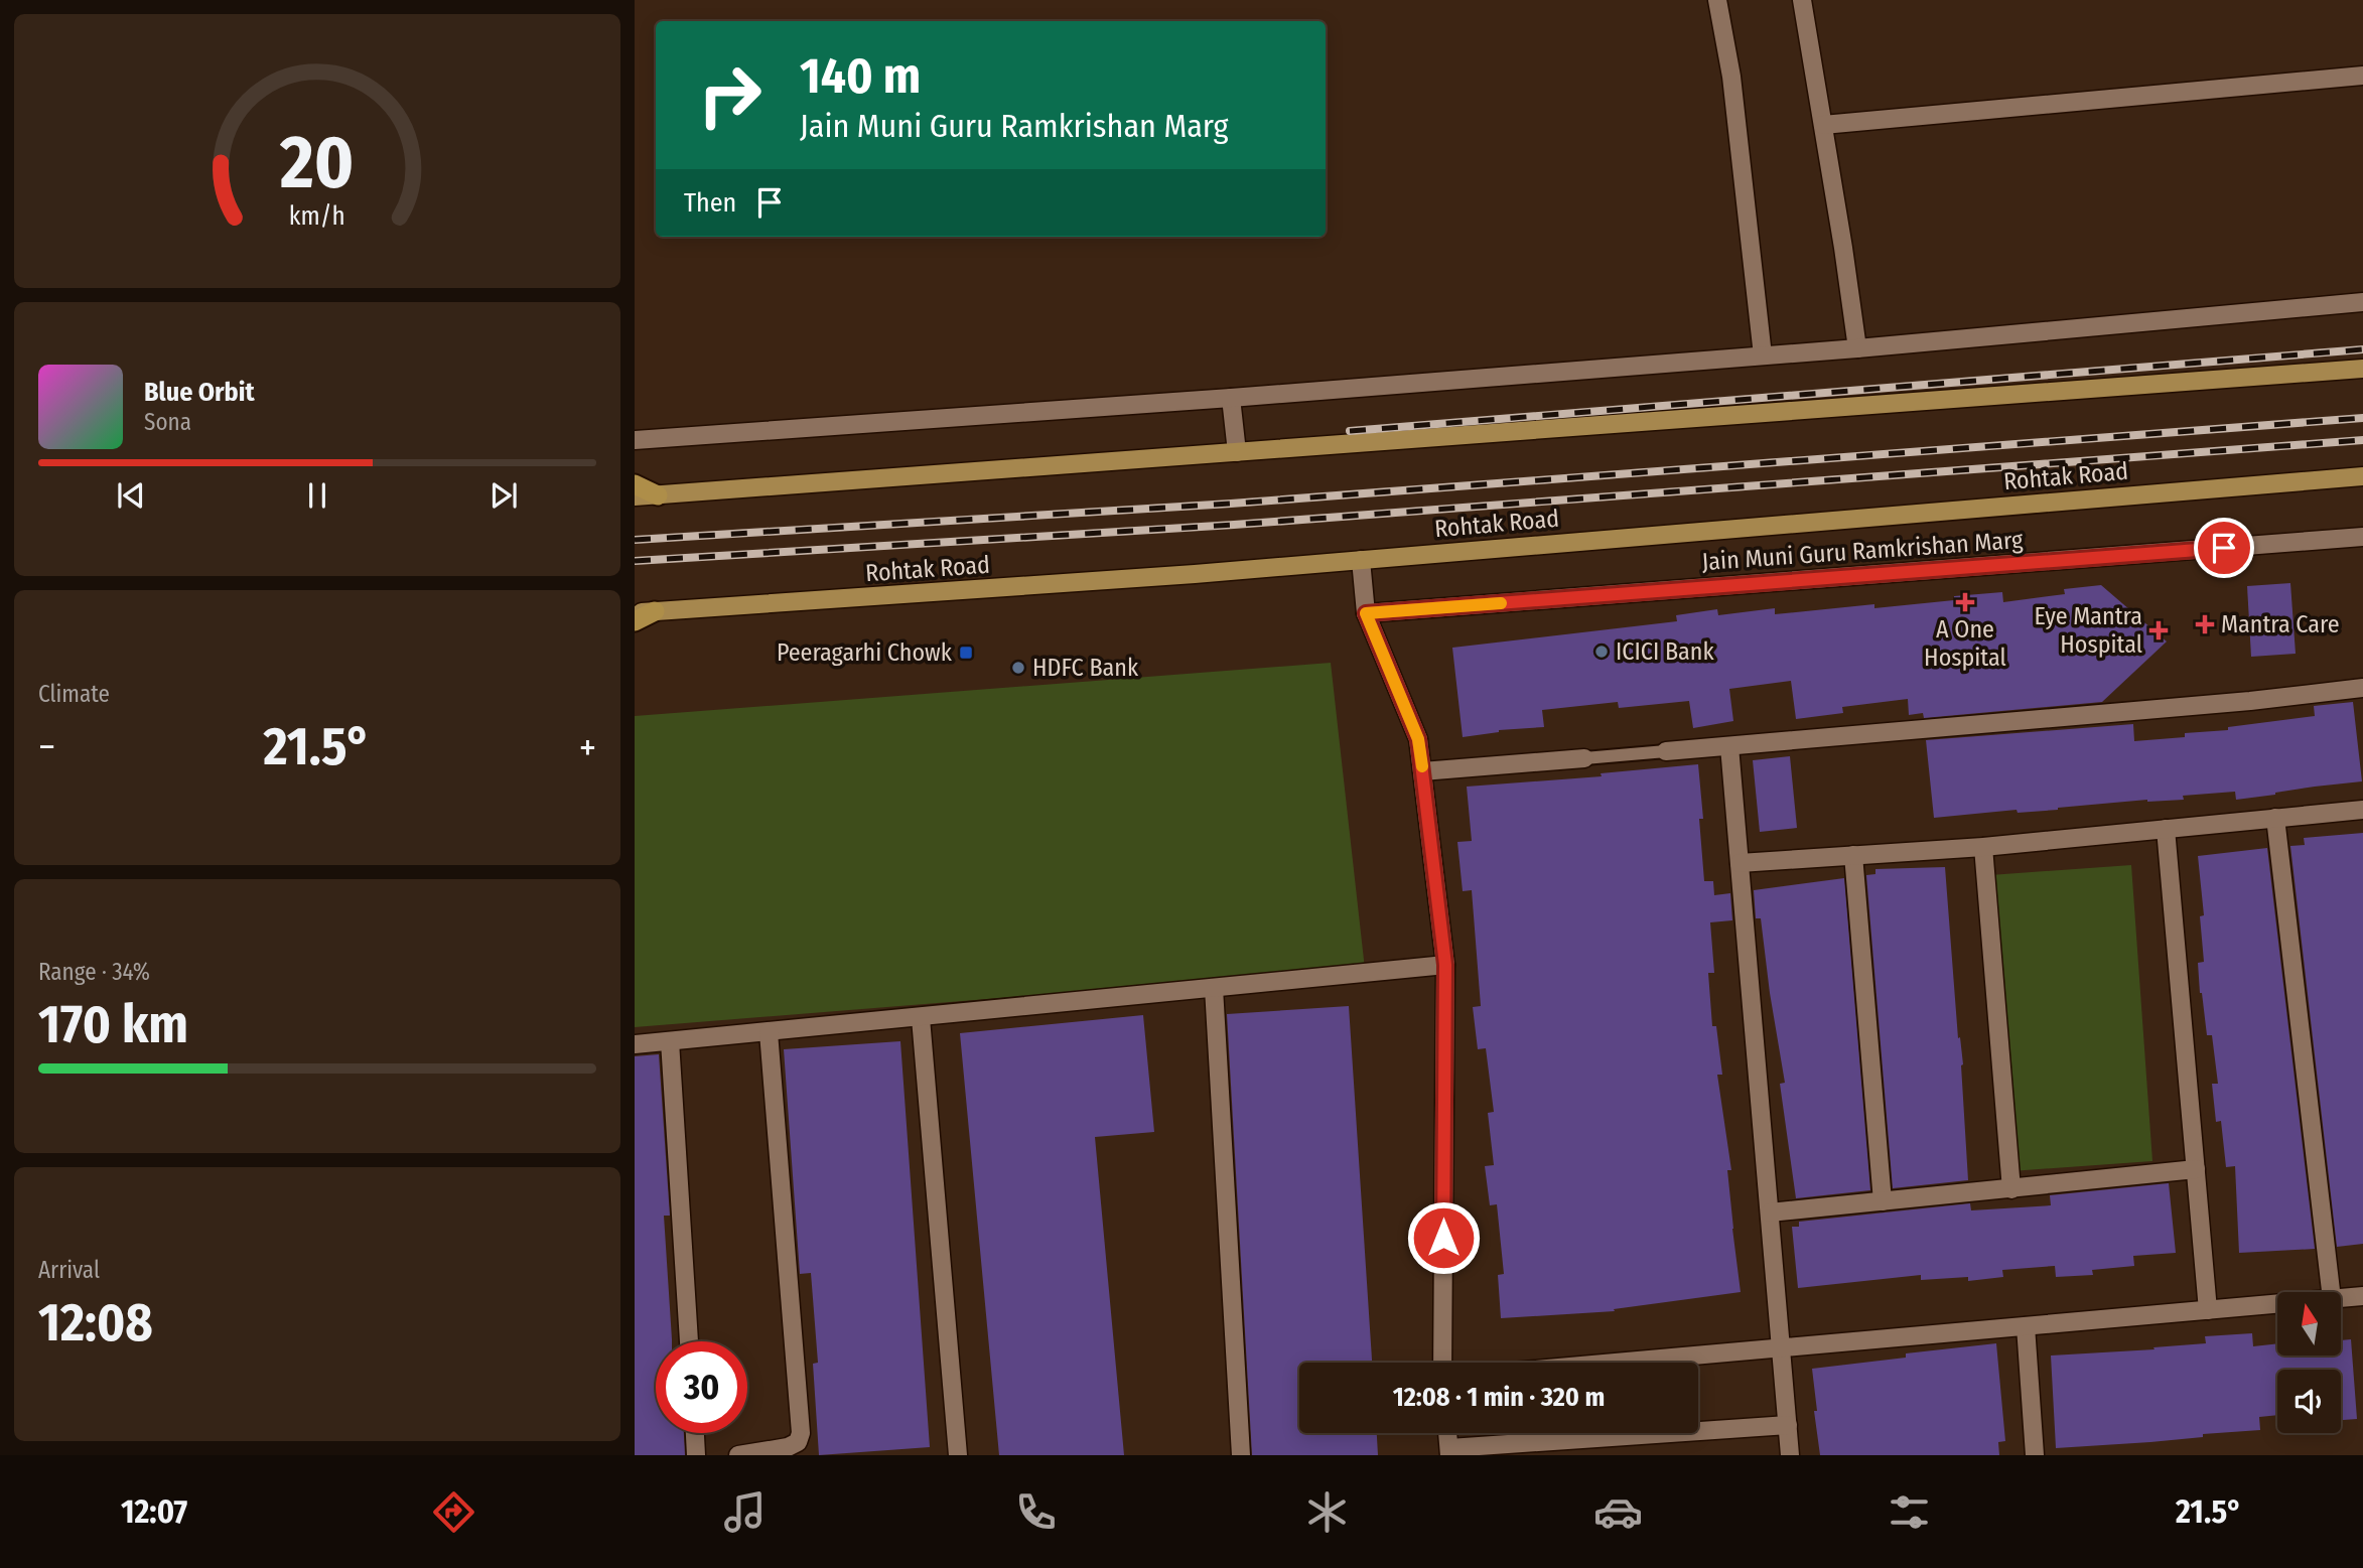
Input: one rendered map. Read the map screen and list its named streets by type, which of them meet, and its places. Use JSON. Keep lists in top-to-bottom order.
{
  "streets": {
    "main road": ["Rohtak Road"],
    "street": ["Jain Muni Guru Ramkrishan Marg"]
  },
  "places": {
    "health": ["A One Hospital", "Mantra Care", "Eye Mantra Hospital"],
    "other": ["ICICI Bank", "HDFC Bank"],
    "transit": ["Peeragarhi Chowk"]
  },
  "north": "top",
  "page": {
    "turn": ["140 m", "Jain Muni Guru Ramkrishan Marg"],
    "then": "Then",
    "song": ["Blue Orbit", "Sona"],
    "tile": [
      "Climate",
      ["Range · 34%", "170 km"],
      ["Arrival", "12:08"]
    ],
    "heat": ["−", "21.5°", "+"],
    "limit": "30",
    "trip": "12:08 · 1 min · 320 m",
    "tabs": ["12:07", "21.5°"],
    "gauge": ["20", "km/h"]
  }
}
